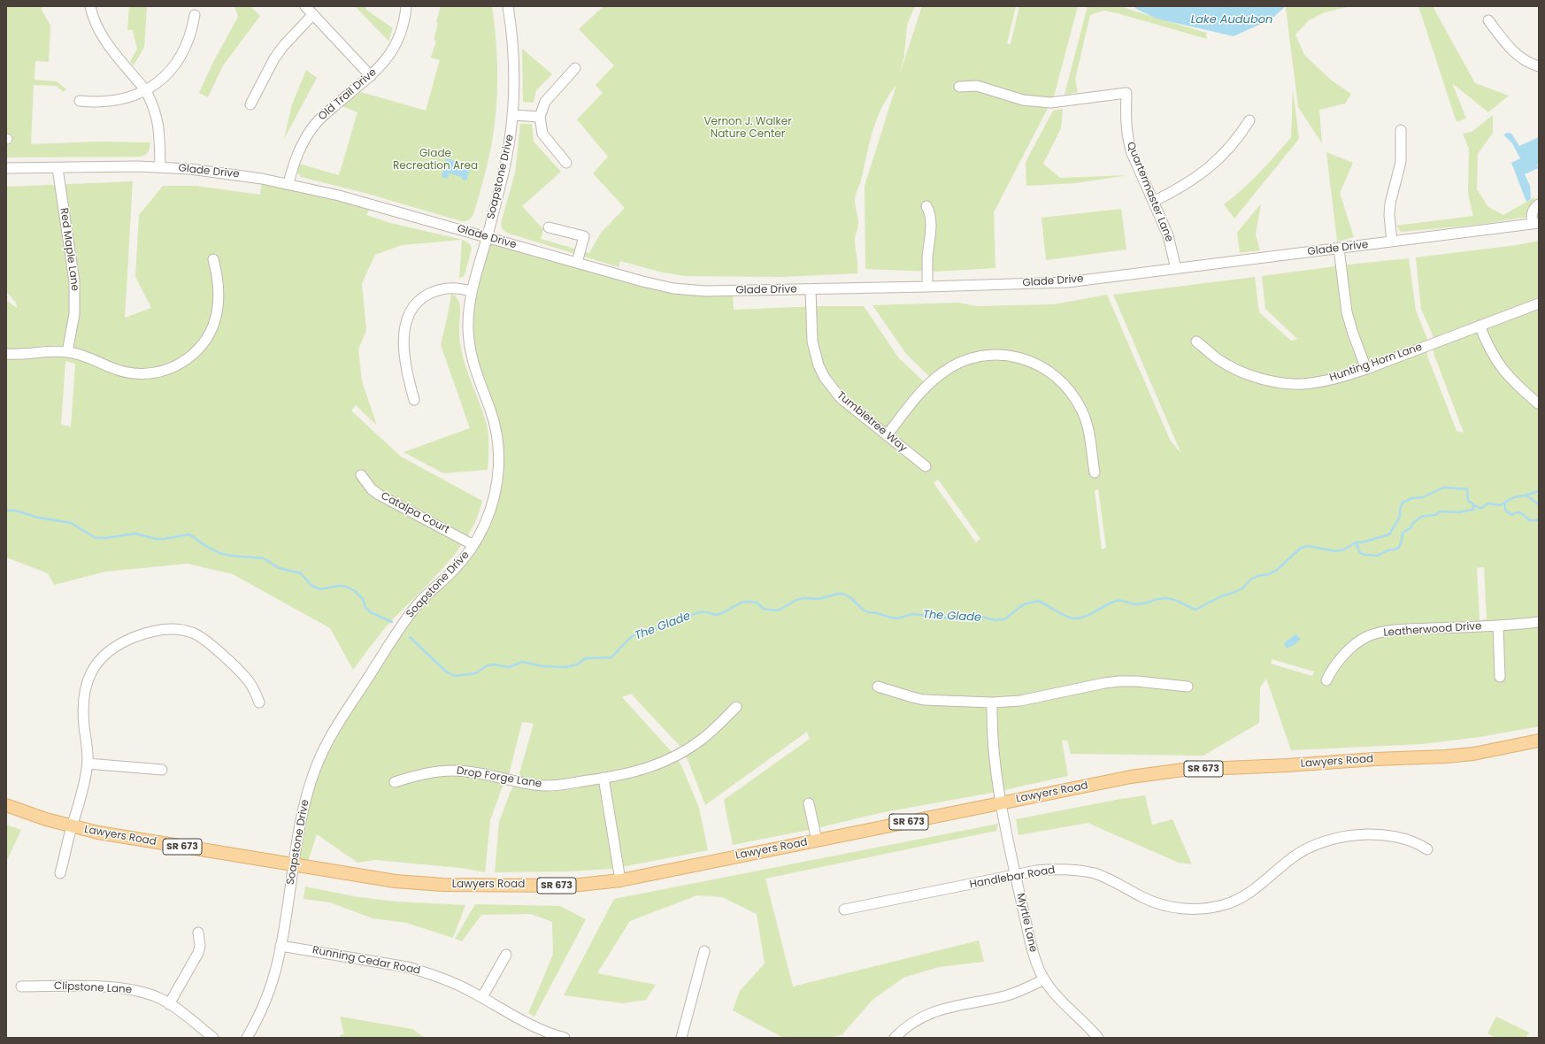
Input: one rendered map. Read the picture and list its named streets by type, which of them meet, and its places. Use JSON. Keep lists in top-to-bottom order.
{
  "streets": {
    "main road": ["Lawyers Road", "SR 673"],
    "street": [
      "Old Trail Drive",
      "Glade Drive",
      "Soapstone Drive",
      "Quartermaster Lane",
      "Red Maple Lane",
      "Hunting Horn Lane",
      "Tumbletree Way",
      "Catalpa Court",
      "Leatherwood Drive",
      "Drop Forge Lane",
      "Handlebar Road",
      "Myrtle Lane",
      "Running Cedar Road",
      "Clipstone Lane"
    ]
  },
  "crossings": [
    ["Old Trail Drive", "Glade Drive"],
    ["Glade Drive", "Soapstone Drive"],
    ["Glade Drive", "Quartermaster Lane"],
    ["Glade Drive", "Red Maple Lane"],
    ["Glade Drive", "Tumbletree Way"],
    ["Soapstone Drive", "Catalpa Court"],
    ["Soapstone Drive", "Lawyers Road"],
    ["Soapstone Drive", "Running Cedar Road"],
    ["Lawyers Road", "Myrtle Lane"],
    ["Handlebar Road", "Myrtle Lane"]
  ],
  "water": ["Lake Audubon", "The Glade"],
  "parks": ["Vernon J. Walker Nature Center", "Glade Recreation Area"]
}
